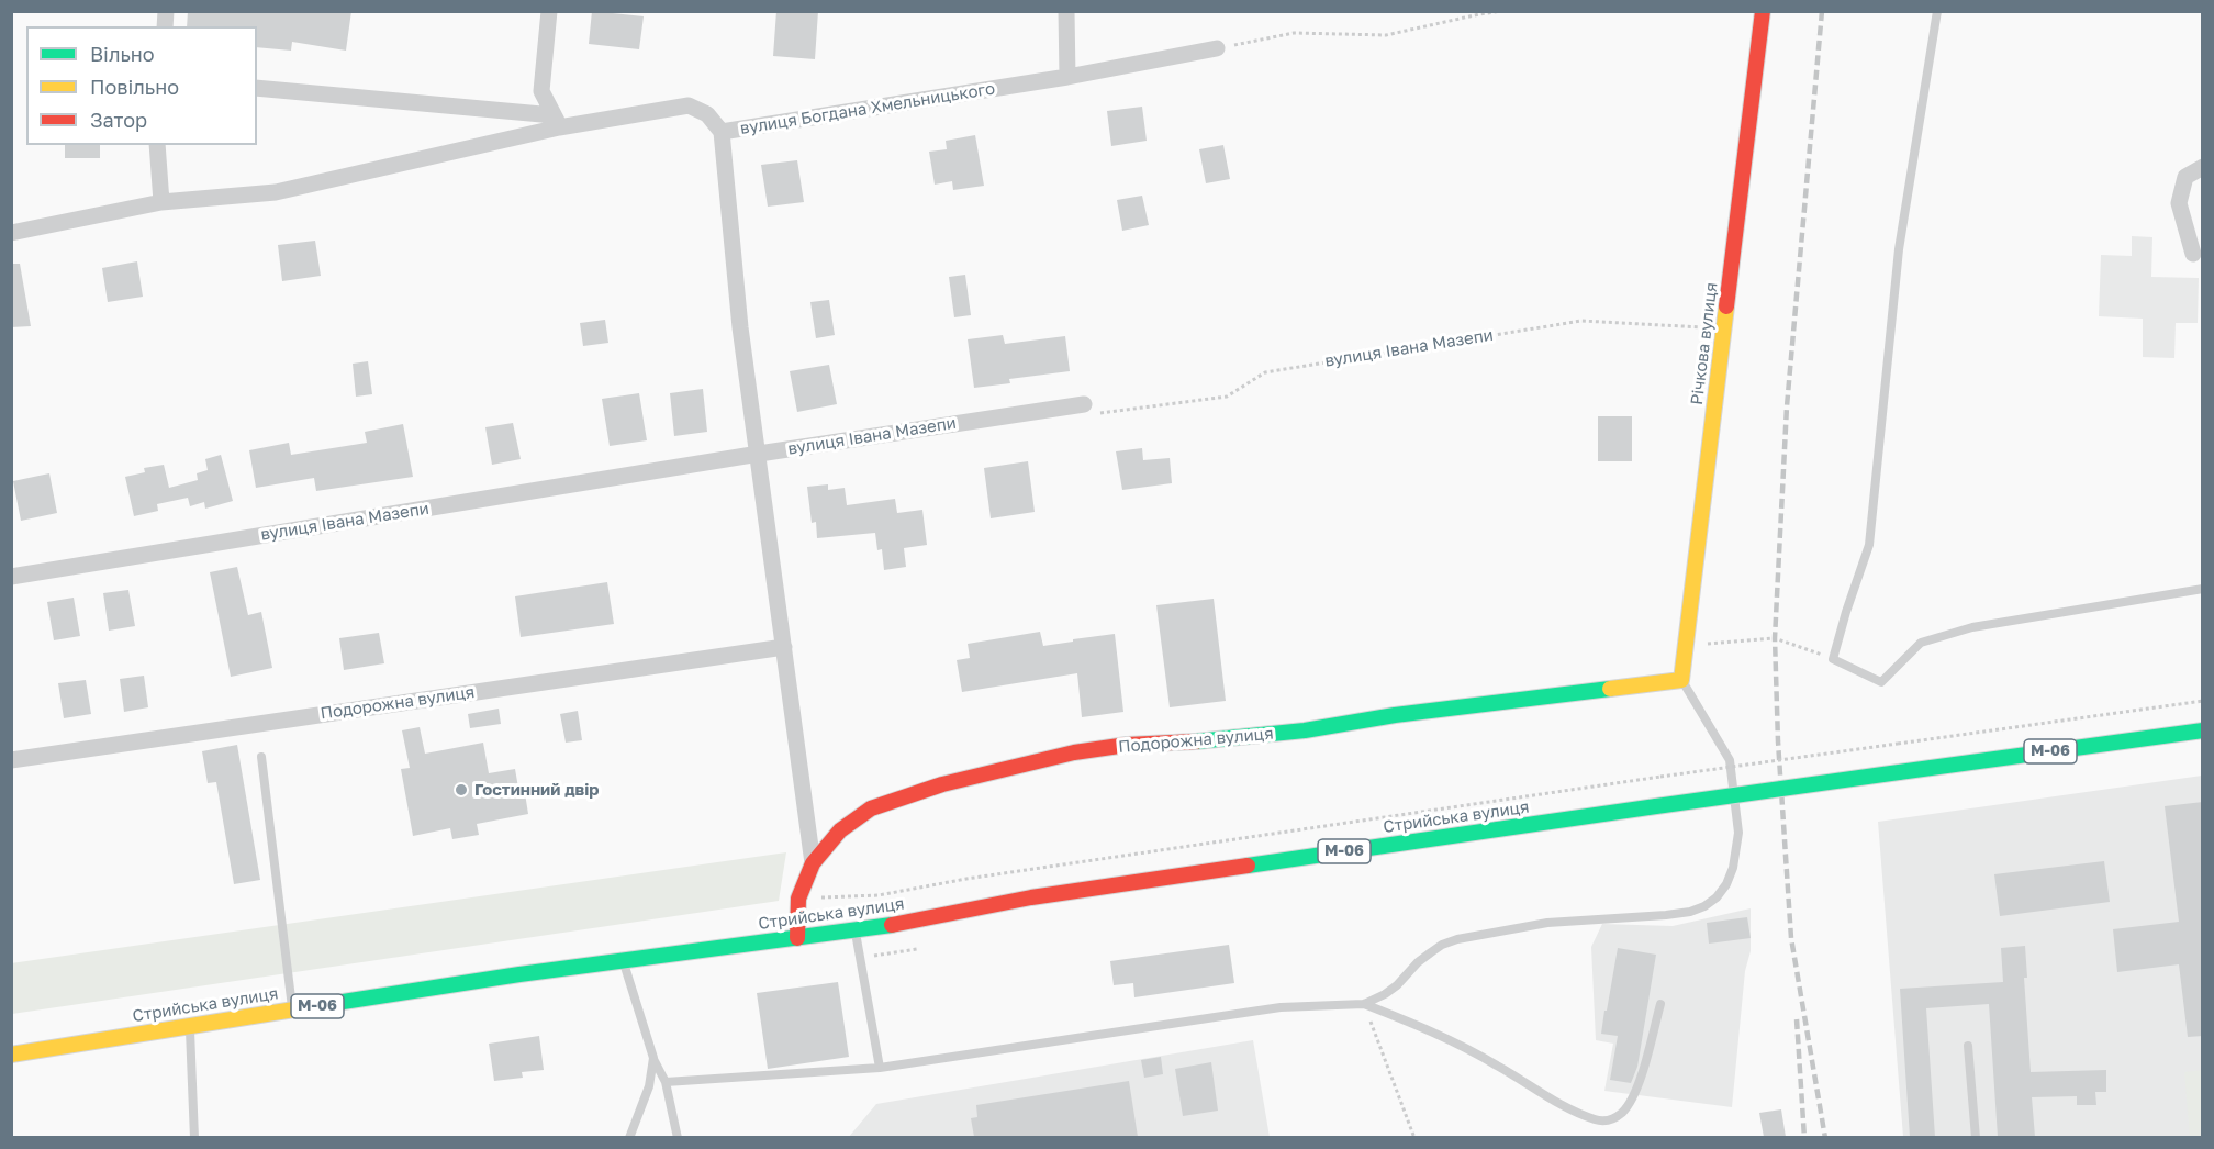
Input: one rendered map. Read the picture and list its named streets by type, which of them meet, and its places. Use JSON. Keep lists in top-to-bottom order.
{
  "streets": {
    "main road": [
      "Річкова вулиця",
      "Подорожна вулиця",
      "М-06",
      "Стрийська вулиця"
    ],
    "street": ["вулиця Богдана Хмельницького", "вулиця Івана Мазепи"]
  },
  "crossings": [
    ["Річкова вулиця", "вулиця Івана Мазепи"],
    ["Річкова вулиця", "Подорожна вулиця"],
    ["Подорожна вулиця", "Стрийська вулиця"]
  ],
  "places": ["Гостинний двір"],
  "legend": ["Вільно", "Повільно", "Затор"]
}
